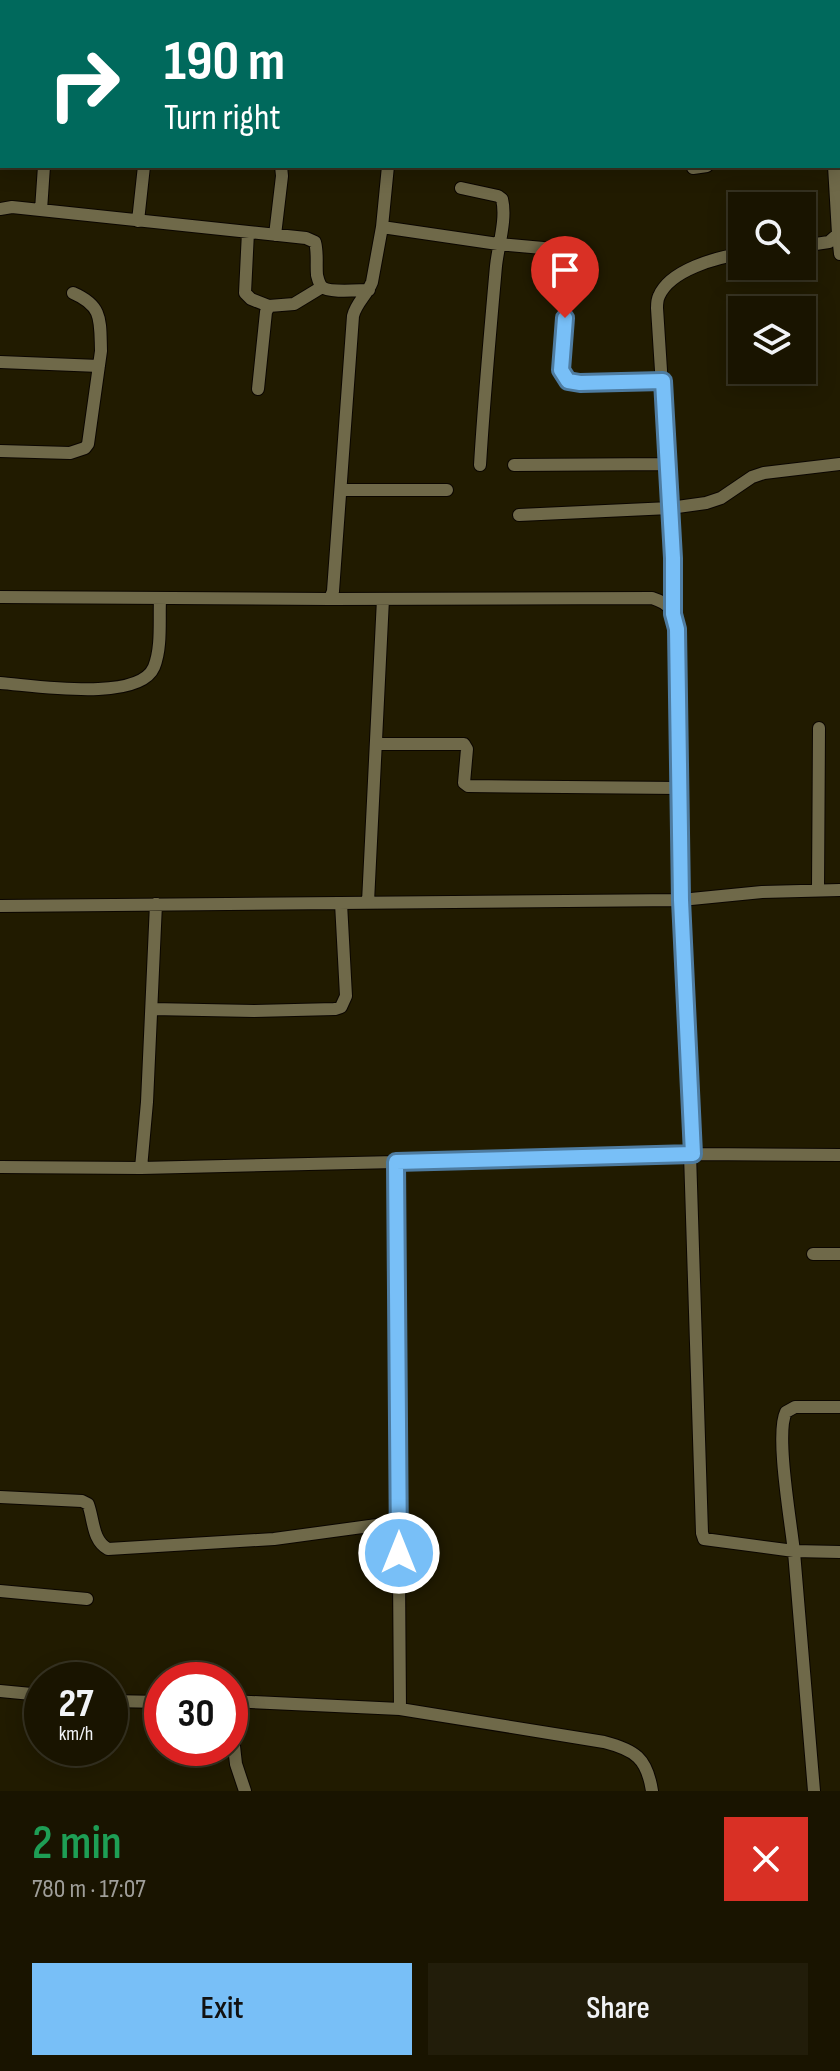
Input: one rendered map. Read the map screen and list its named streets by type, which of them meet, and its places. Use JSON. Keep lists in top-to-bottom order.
{
  "page": {
    "turn": ["190 m", "Turn right"],
    "speed": "27 km/h",
    "limit": "30",
    "heading": ["2 min", "780 m · 17:07"],
    "buttons": ["Exit", "Share"]
  }
}
